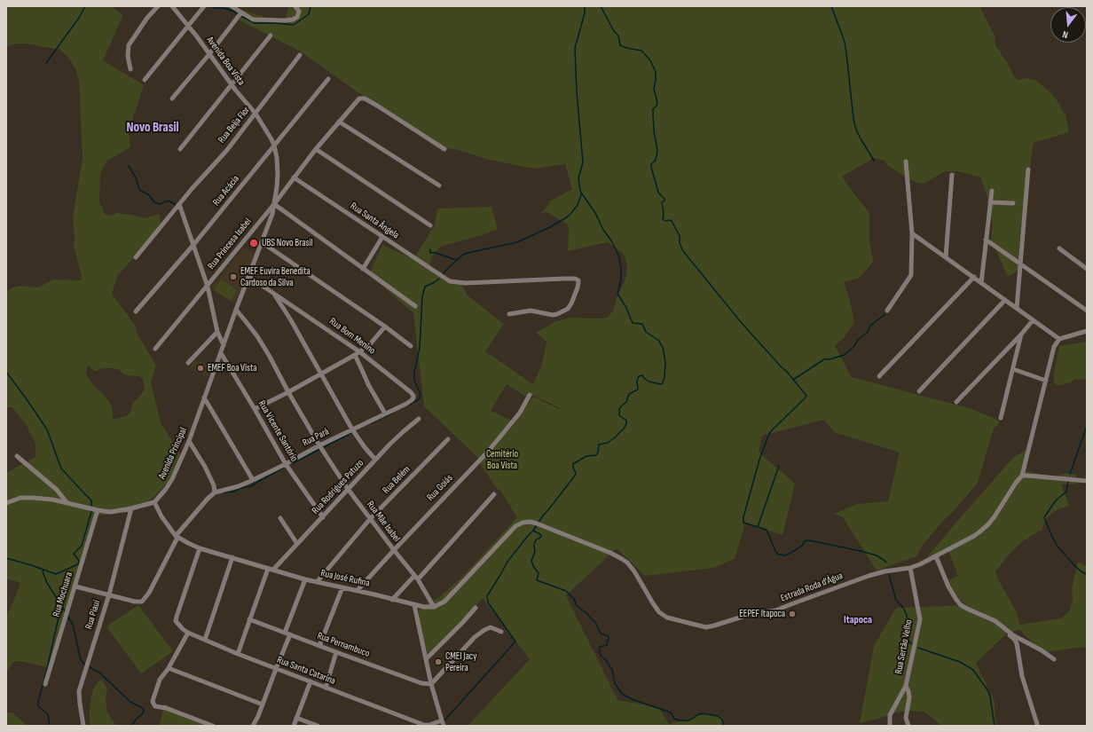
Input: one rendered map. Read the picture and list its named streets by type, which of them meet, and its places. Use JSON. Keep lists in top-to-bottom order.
{
  "streets": {
    "street": [
      "Avenida Boa Vista",
      "Rua Beija Flor",
      "Rua Acácia",
      "Rua Santa Ângela",
      "Rua Princesa Isabel",
      "Rua Bom Menino",
      "Rua Vicente Santório",
      "Rua Pará",
      "Avenida Principal",
      "Rua Belém",
      "Rua Rodrigues Patuzo",
      "Rua Goiás",
      "Rua Mãe Isabel",
      "Rua José Rufina",
      "Estrada Roda d'Água",
      "Rua Mochuara",
      "Rua Piauí",
      "Rua Pernambuco",
      "Rua Sertão Velho",
      "Rua Santa Catarina"
    ]
  },
  "crossings": [
    ["Avenida Boa Vista", "Rua Beija Flor"],
    ["Avenida Boa Vista", "Avenida Principal"],
    ["Rua Acácia", "Avenida Principal"],
    ["Rua Santa Ângela", "Rua Princesa Isabel"],
    ["Rua Princesa Isabel", "Avenida Principal"],
    ["Rua Bom Menino", "Rua Pará"],
    ["Rua Bom Menino", "Avenida Principal"],
    ["Rua Vicente Santório", "Rua Pará"],
    ["Rua Vicente Santório", "Avenida Principal"],
    ["Rua Vicente Santório", "Rua Rodrigues Patuzo"],
    ["Rua Pará", "Rua Mãe Isabel"],
    ["Avenida Principal", "Rua Mãe Isabel"],
    ["Avenida Principal", "Rua José Rufina"],
    ["Rua Belém", "Rua Mãe Isabel"],
    ["Rua Belém", "Rua José Rufina"],
    ["Rua Rodrigues Patuzo", "Rua Mãe Isabel"],
    ["Rua Rodrigues Patuzo", "Rua José Rufina"],
    ["Rua Goiás", "Rua Mãe Isabel"],
    ["Rua Goiás", "Rua José Rufina"],
    ["Rua Mãe Isabel", "Rua José Rufina"],
    ["Rua Mãe Isabel", "Estrada Roda d'Água"],
    ["Rua José Rufina", "Estrada Roda d'Água"],
    ["Rua José Rufina", "Rua Santa Catarina"],
    ["Estrada Roda d'Água", "Rua Sertão Velho"]
  ],
  "districts": ["Novo Brasil", "Itapoca"],
  "parks": ["Cemitério Boa Vista"],
  "places": [
    "UBS Novo Brasil",
    "EMEF Euvira Benedita Cardoso da Silva",
    "EMEF Boa Vista",
    "EEPEF Itapoca",
    "CMEI Jacy Pereira"
  ],
  "north": "bottom"
}
